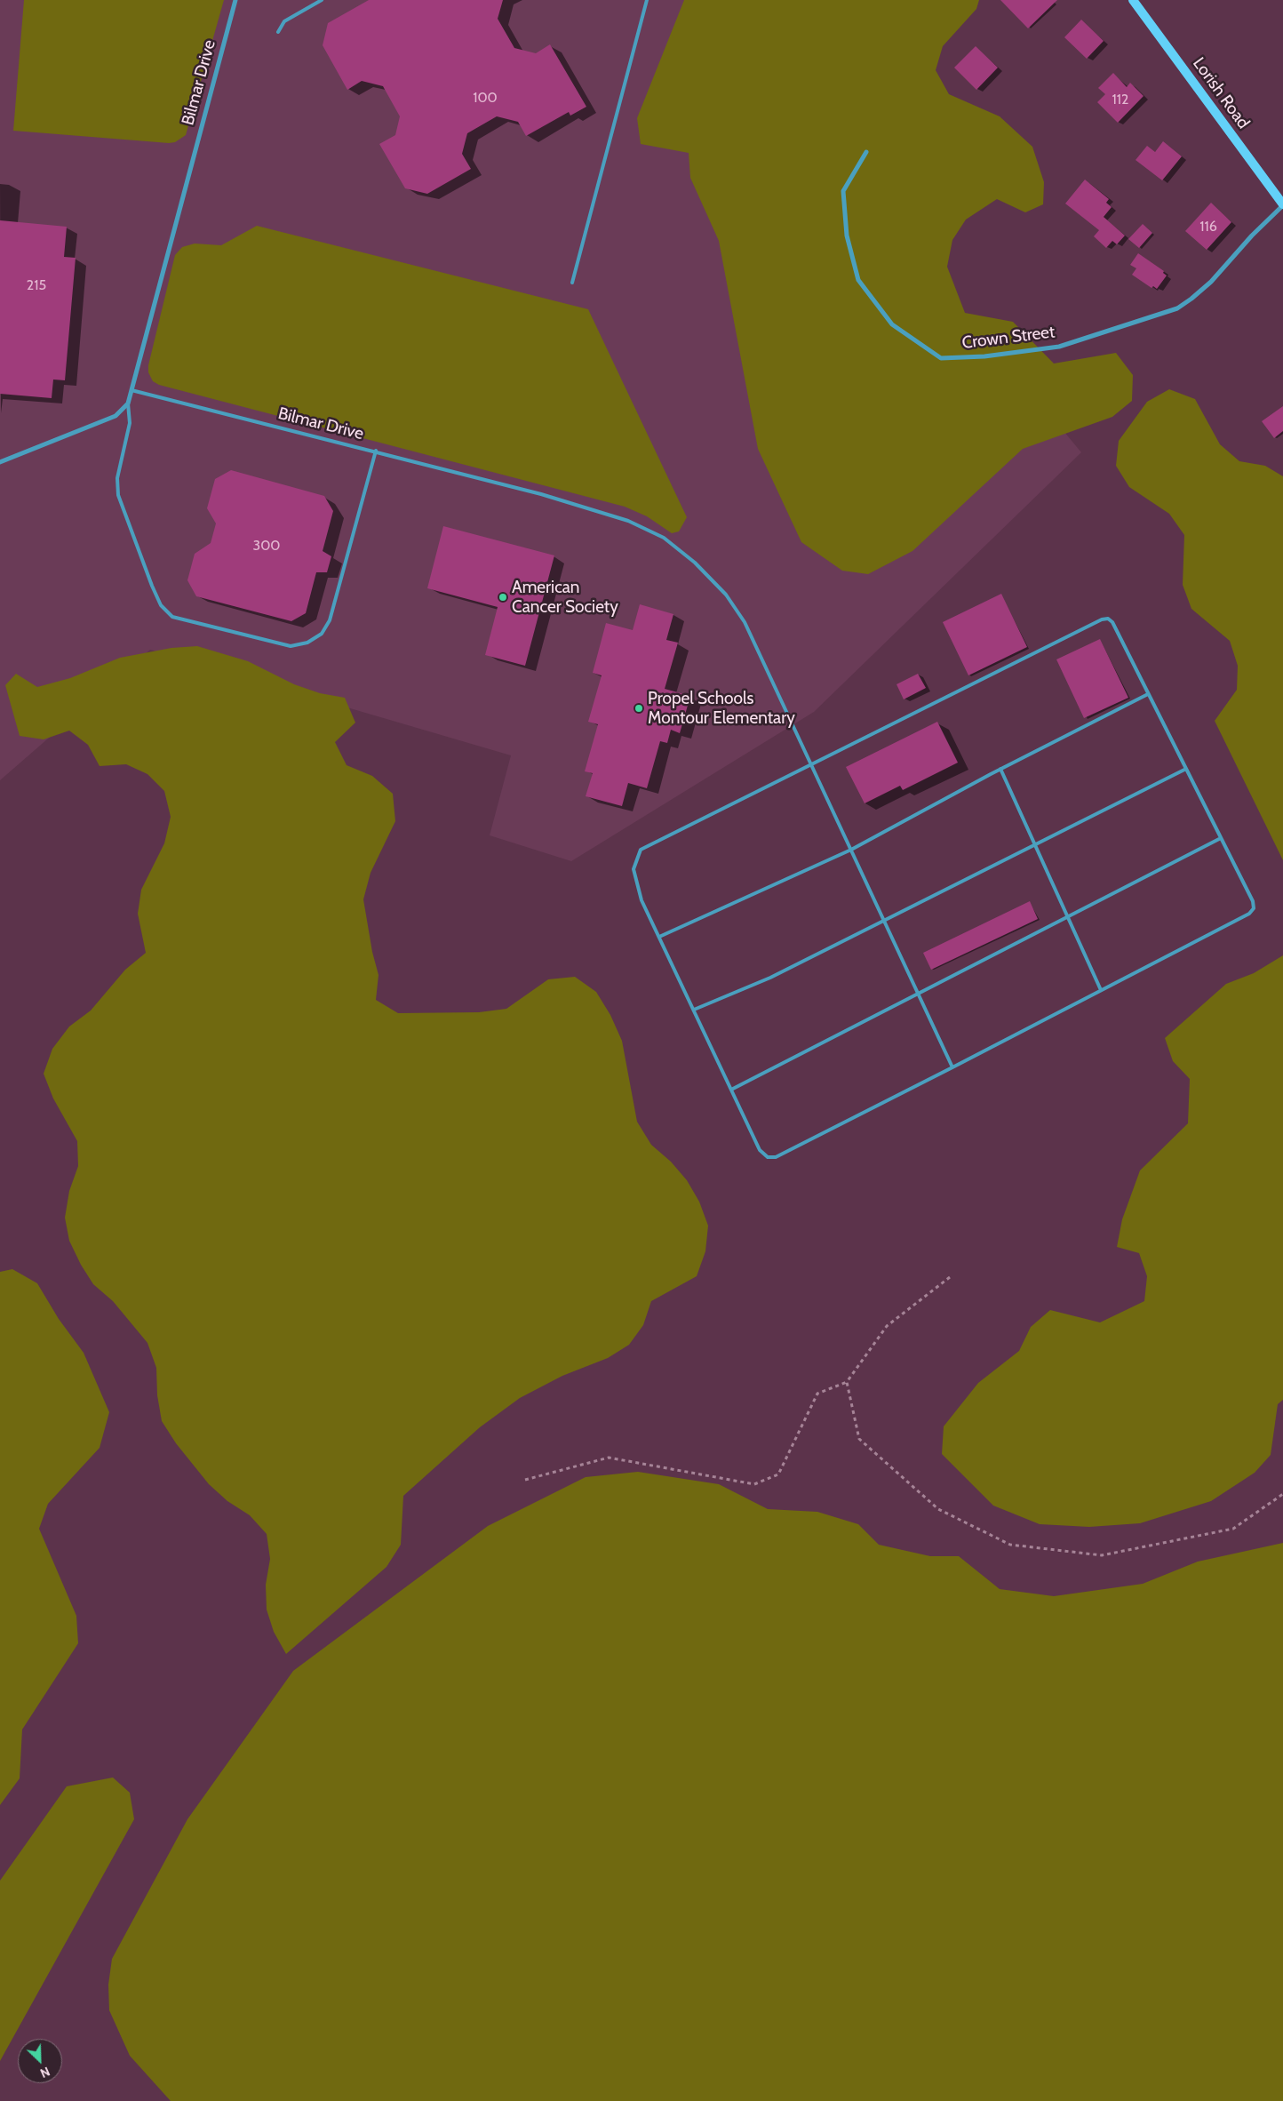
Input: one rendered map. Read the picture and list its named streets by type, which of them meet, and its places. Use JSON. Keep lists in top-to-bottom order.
{
  "streets": {
    "street": ["Bilmar Drive", "Lorish Road", "Crown Street"]
  },
  "crossings": [
    ["Lorish Road", "Crown Street"]
  ],
  "places": ["American Cancer Society", "Propel Schools Montour Elementary"],
  "house_numbers": [
    "100",
    "112",
    "116",
    "215",
    "300"
  ],
  "north": "bottom right"
}
